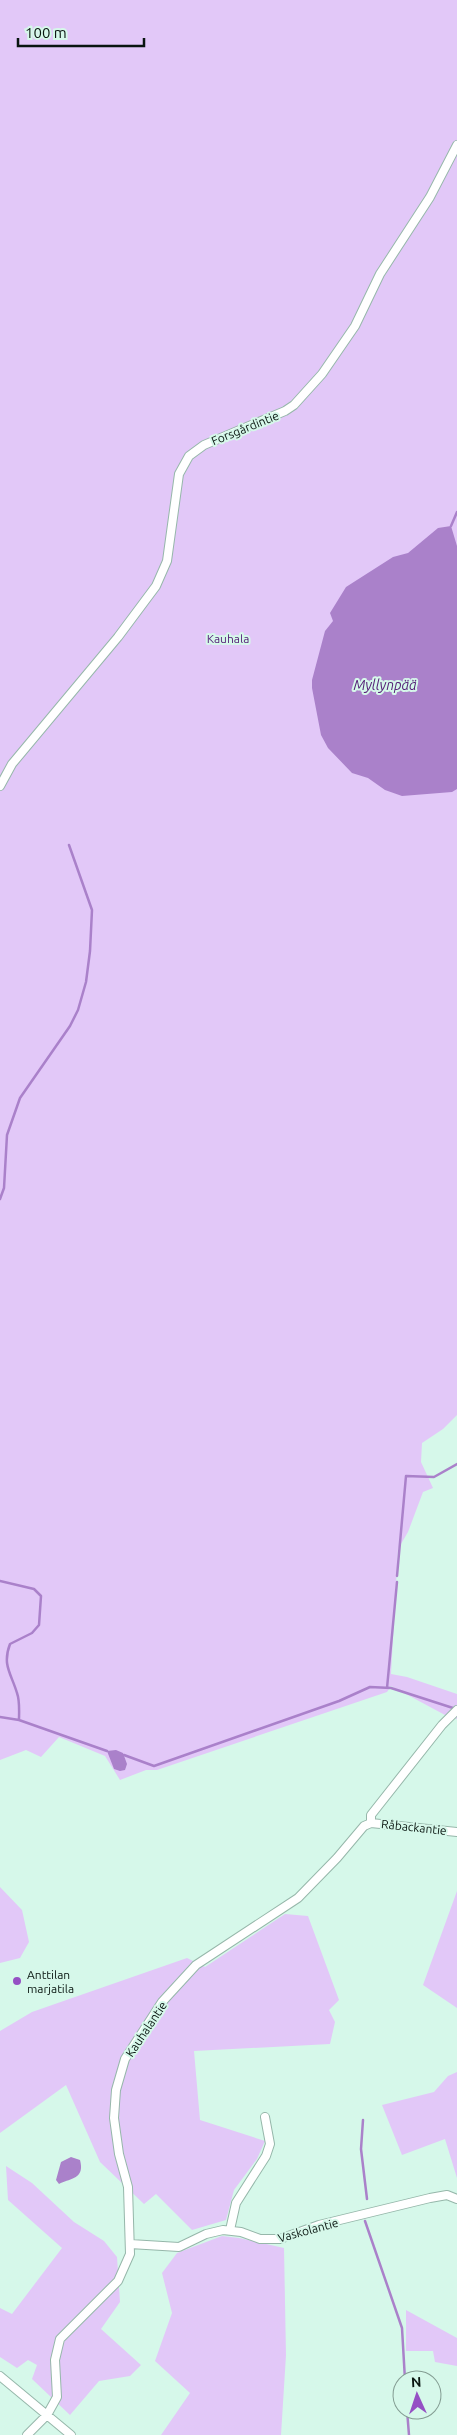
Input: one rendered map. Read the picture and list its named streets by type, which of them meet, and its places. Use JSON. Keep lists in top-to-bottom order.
{
  "streets": {
    "street": [
      "Forsgårdintie",
      "Råbackantie",
      "Kauhalantie",
      "Vaskolantie"
    ]
  },
  "crossings": [
    ["Råbackantie", "Kauhalantie"],
    ["Kauhalantie", "Vaskolantie"]
  ],
  "water": ["Myllynpää"],
  "parks": ["Kauhala"],
  "places": ["Anttilan marjatila"],
  "scale_bar": "100 m",
  "north": "top"
}
